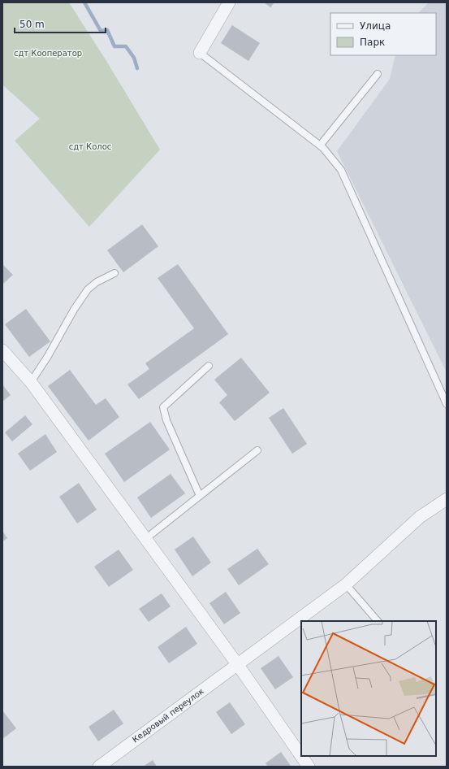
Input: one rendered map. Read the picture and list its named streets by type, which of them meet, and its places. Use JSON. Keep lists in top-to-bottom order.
{
  "streets": {
    "street": ["Кедровый переулок"]
  },
  "parks": ["сдт Кооператор", "сдт Колос"],
  "legend": ["Улица", "Парк"],
  "scale_bar": "50 m"
}
